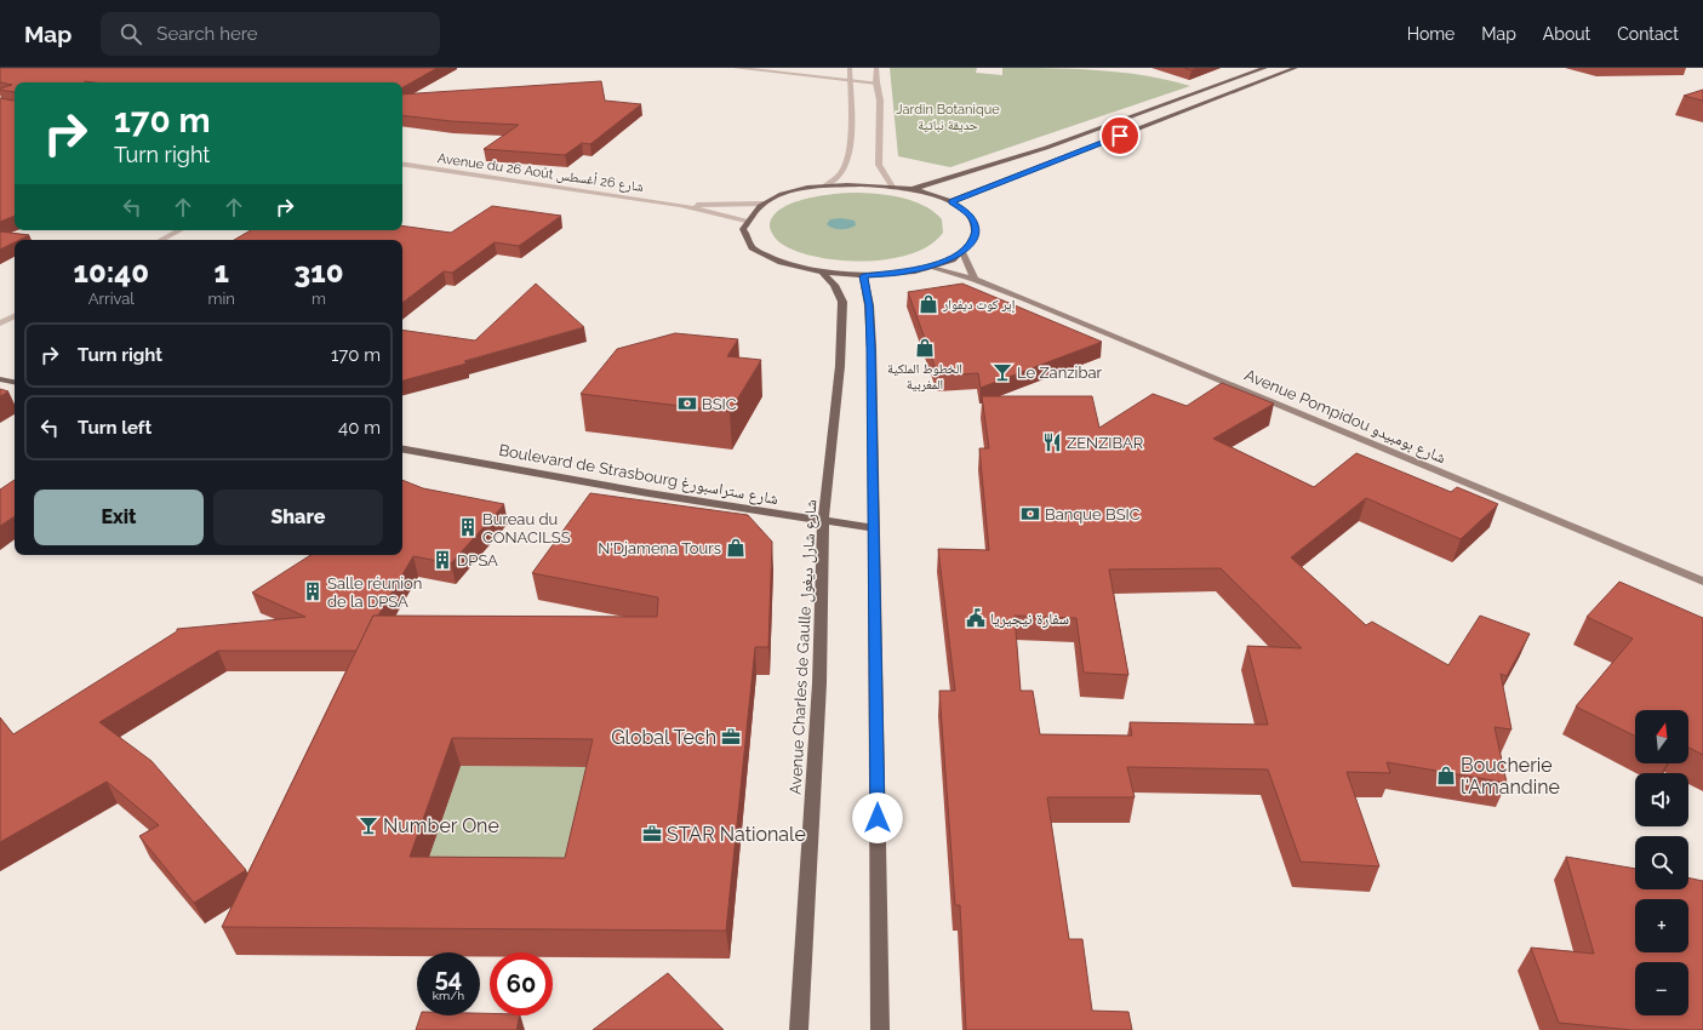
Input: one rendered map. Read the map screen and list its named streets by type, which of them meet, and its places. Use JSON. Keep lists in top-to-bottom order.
{
  "streets": {
    "main road": ["Avenue Pompidou شارع بومبيدو", "Boulevard de Strasbourg شارع ستراسبورغ", "Avenue Charles de Gaulle شارع شارل ديغول"],
    "street": ["Avenue du 26 Août شارع 26 أغسطس"]
  },
  "crossings": [
    ["Boulevard de Strasbourg شارع ستراسبورغ", "Avenue Charles de Gaulle شارع شارل ديغول"]
  ],
  "parks": ["Jardin Botanique حديقة نباتية"],
  "places": {
    "shop": [
      "إير كوت ديفوار",
      "الخطوط الملكية المغربية",
      "N'Djamena Tours",
      "Boucherie l'Amandine"
    ],
    "bar": ["Le Zanzibar", "Number One"],
    "bank": ["BSIC", "Banque BSIC"],
    "restaurant": ["ZENZIBAR"],
    "building": ["Bureau du CONACILSS", "DPSA", "Salle réunion de la DPSA"],
    "public building": ["سفارة نيجيريا"],
    "office": ["Global Tech", "STAR Nationale"]
  },
  "north": "top",
  "page": {
    "header": "Map",
    "search": "Search here",
    "nav": [
      "Home",
      "Map",
      "About",
      "Contact"
    ],
    "turn": ["170 m", "Turn right"],
    "eta": [
      "10:40",
      "Arrival",
      "1",
      "min",
      "310",
      "m"
    ],
    "list": [
      {
        "name": "Turn right",
        "value": "170 m"
      },
      {
        "name": "Turn left",
        "value": "40 m"
      }
    ],
    "buttons": ["Exit", "Share"],
    "map_buttons": ["+", "−"],
    "speed": "54 km/h",
    "limit": "60"
  }
}
